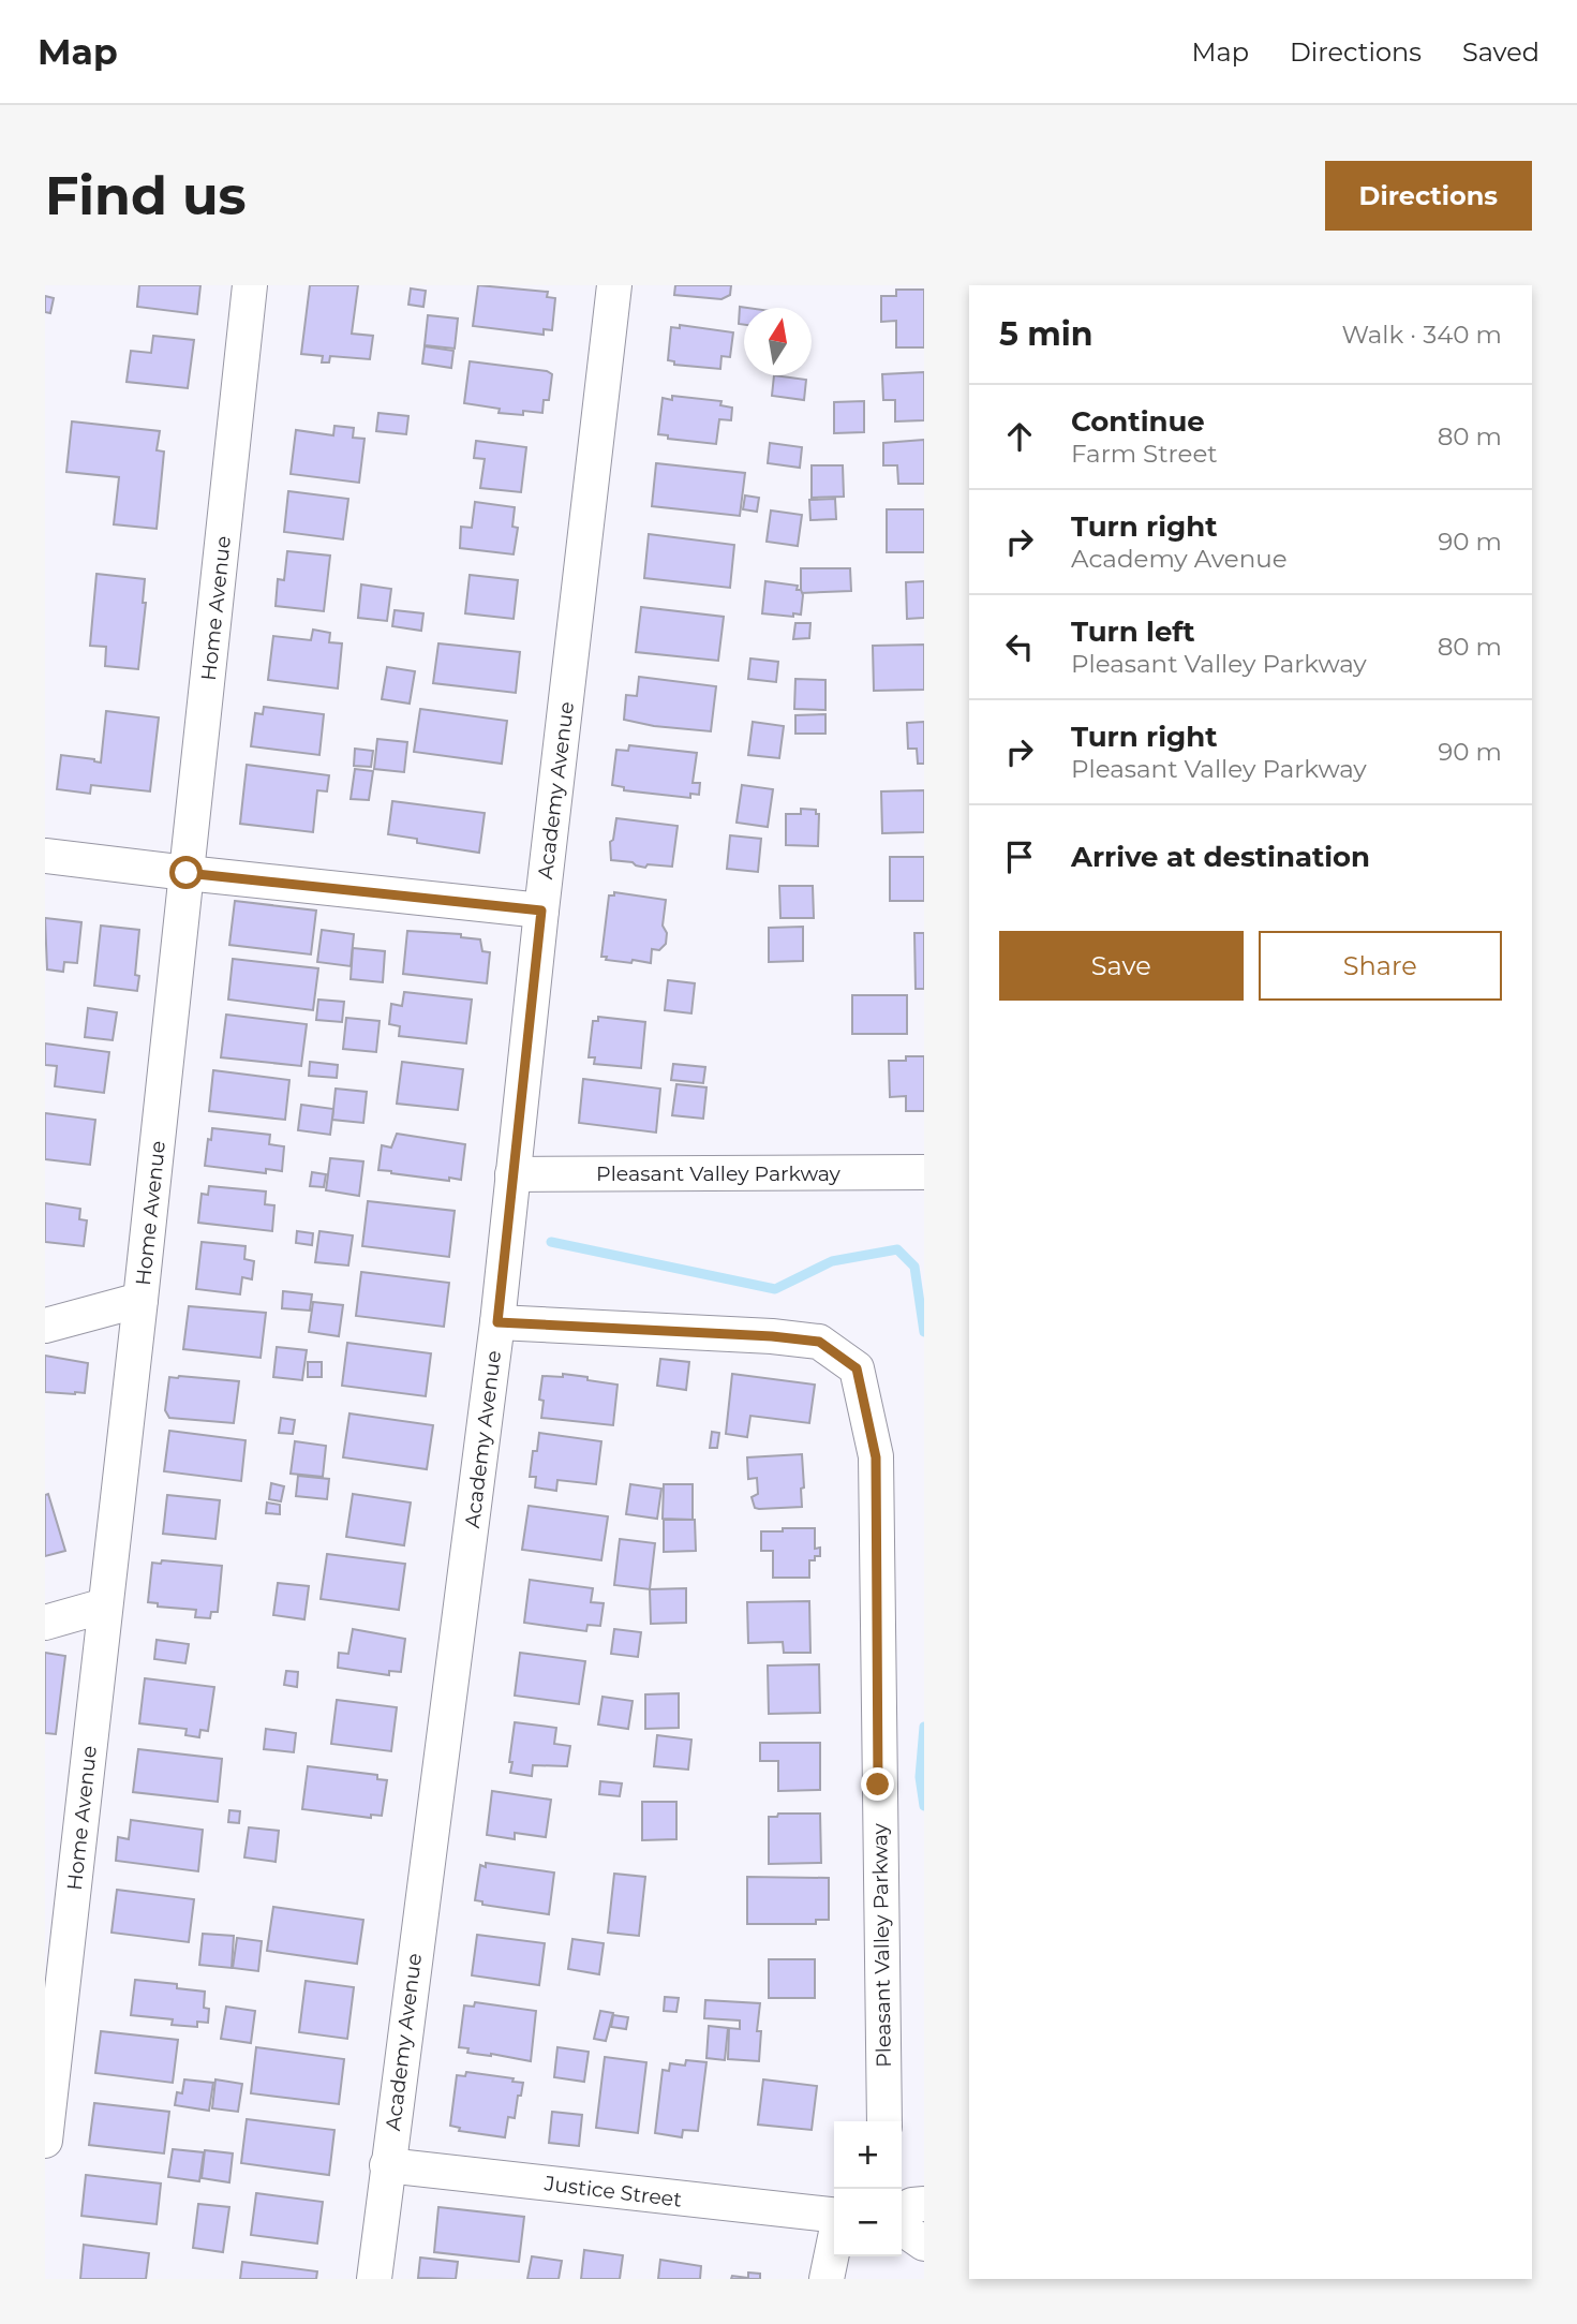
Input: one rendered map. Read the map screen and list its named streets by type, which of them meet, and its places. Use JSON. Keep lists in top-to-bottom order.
{
  "streets": {
    "street": [
      "Home Avenue",
      "Academy Avenue",
      "Pleasant Valley Parkway",
      "Justice Street"
    ]
  },
  "crossings": [
    ["Academy Avenue", "Pleasant Valley Parkway"],
    ["Academy Avenue", "Justice Street"]
  ],
  "north": "top",
  "page": {
    "header": "Map",
    "nav": ["Map", "Directions", "Saved"],
    "buttons": [
      "Directions",
      ["Save", "Share"]
    ],
    "title": "Find us",
    "heading": ["5 min", "Walk · 340 m"],
    "list": [
      ["Continue", "Farm Street", "80 m"],
      ["Turn right", "Academy Avenue", "90 m"],
      ["Turn left", "Pleasant Valley Parkway", "80 m"],
      ["Turn right", "Pleasant Valley Parkway", "90 m"],
      "Arrive at destination"
    ],
    "map_buttons": ["+", "−"]
  }
}
